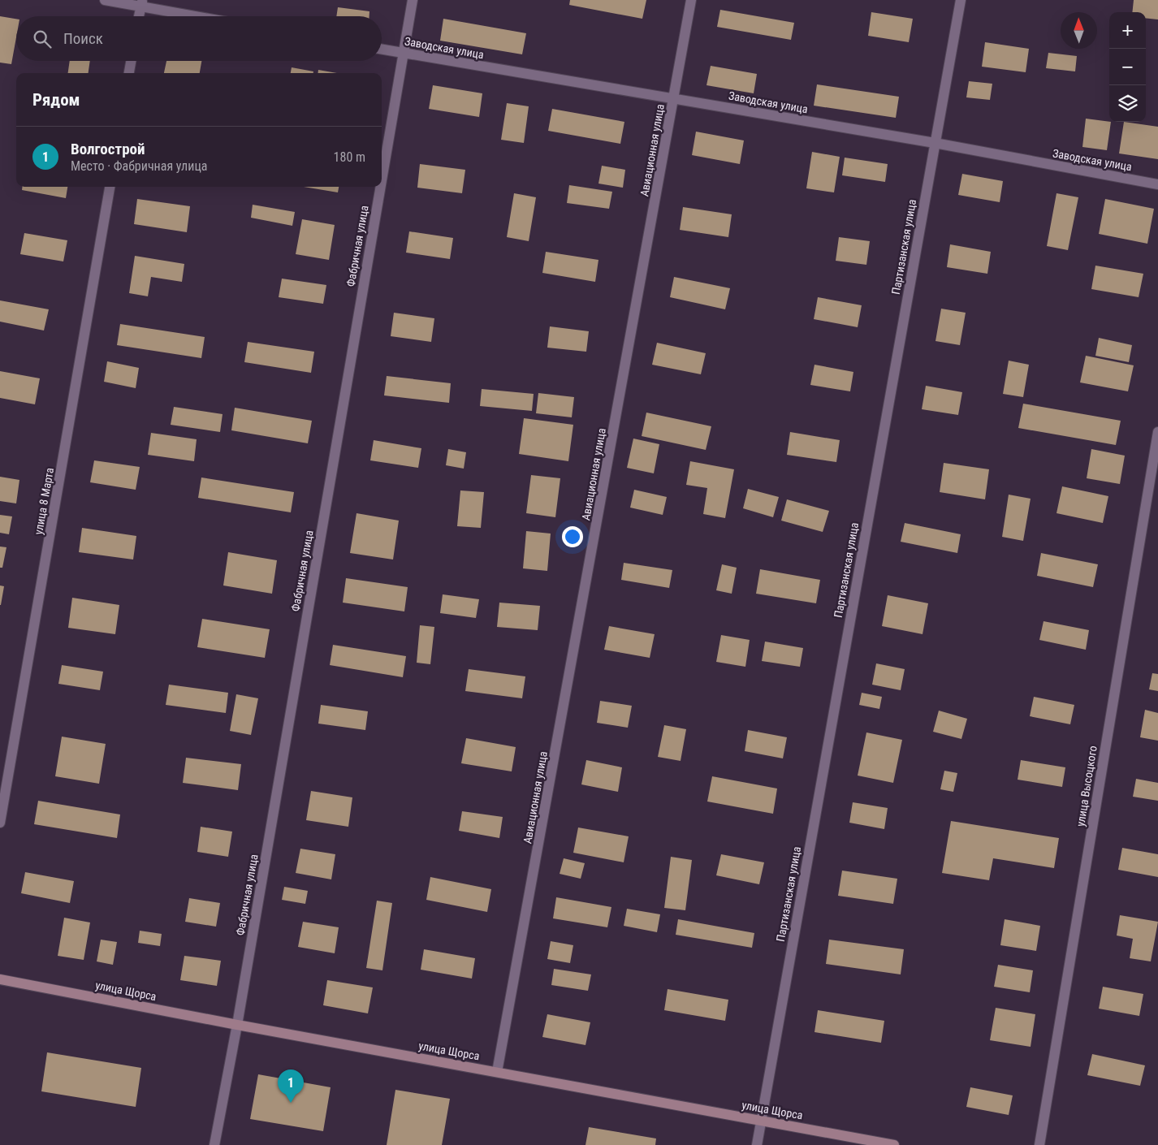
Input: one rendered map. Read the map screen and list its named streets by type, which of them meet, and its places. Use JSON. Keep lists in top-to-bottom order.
{
  "streets": {
    "main road": ["улица Щорса"],
    "street": [
      "Заводская улица",
      "Авиационная улица",
      "Фабричная улица",
      "Партизанская улица",
      "улица 8 Марта",
      "улица Высоцкого"
    ]
  },
  "crossings": [
    ["Заводская улица", "Авиационная улица"],
    ["Заводская улица", "Фабричная улица"],
    ["Заводская улица", "Партизанская улица"],
    ["Авиационная улица", "улица Щорса"],
    ["Фабричная улица", "улица Щорса"],
    ["Партизанская улица", "улица Щорса"]
  ],
  "north": "top",
  "page": {
    "map_buttons": ["+", "−"],
    "search": "Поиск",
    "heading": "Рядом",
    "list": [
      {
        "mark": "1",
        "name": "Волгострой",
        "note": "Место · Фабричная улица",
        "value": "180 m"
      }
    ],
    "pins": "1"
  }
}
